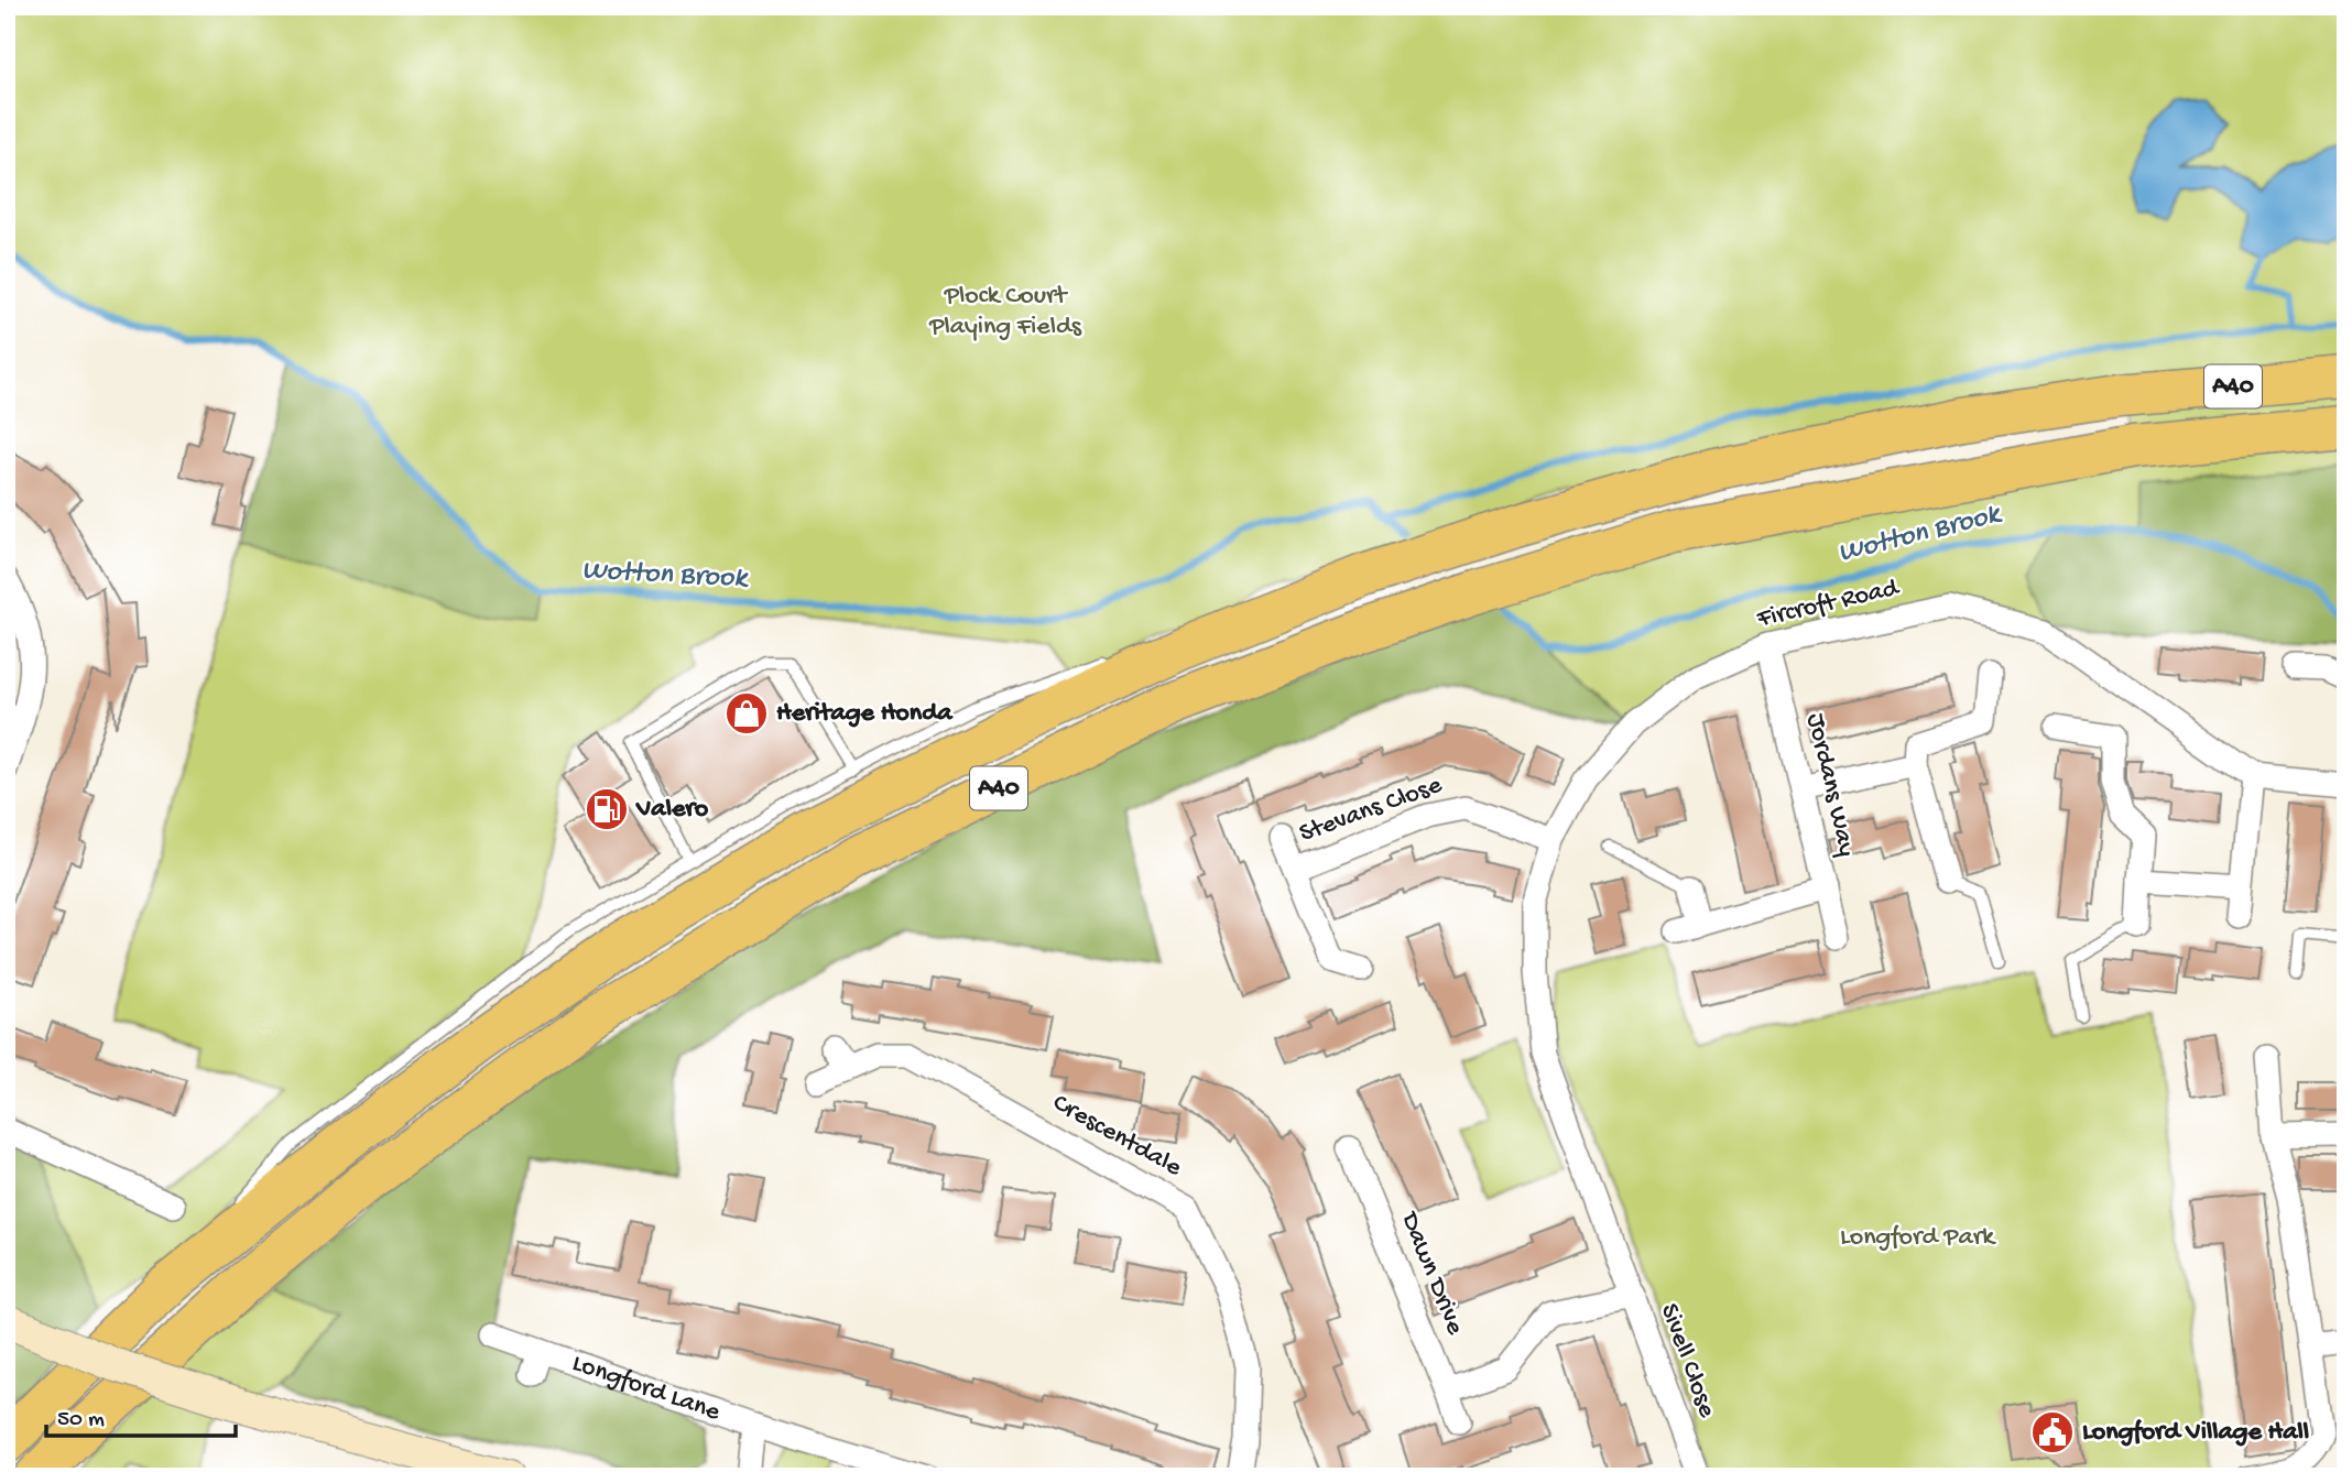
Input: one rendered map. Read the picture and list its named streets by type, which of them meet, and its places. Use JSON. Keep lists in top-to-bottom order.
{
  "streets": {
    "highway": ["A40"],
    "street": [
      "Fircroft Road",
      "Jordans Way",
      "Stevans Close",
      "Crescentdale",
      "Dawn Drive",
      "Sivell Close",
      "Longford Lane"
    ]
  },
  "crossings": [
    ["Fircroft Road", "Jordans Way"],
    ["Fircroft Road", "Stevans Close"],
    ["Fircroft Road", "Sivell Close"],
    ["Dawn Drive", "Sivell Close"]
  ],
  "water": ["Wotton Brook"],
  "parks": ["Plock Court Playing Fields", "Longford Park"],
  "places": {
    "shop": ["Heritage Honda"],
    "fuel station": ["Valero"],
    "public building": ["Longford Village Hall"]
  },
  "scale_bar": "50 m"
}
